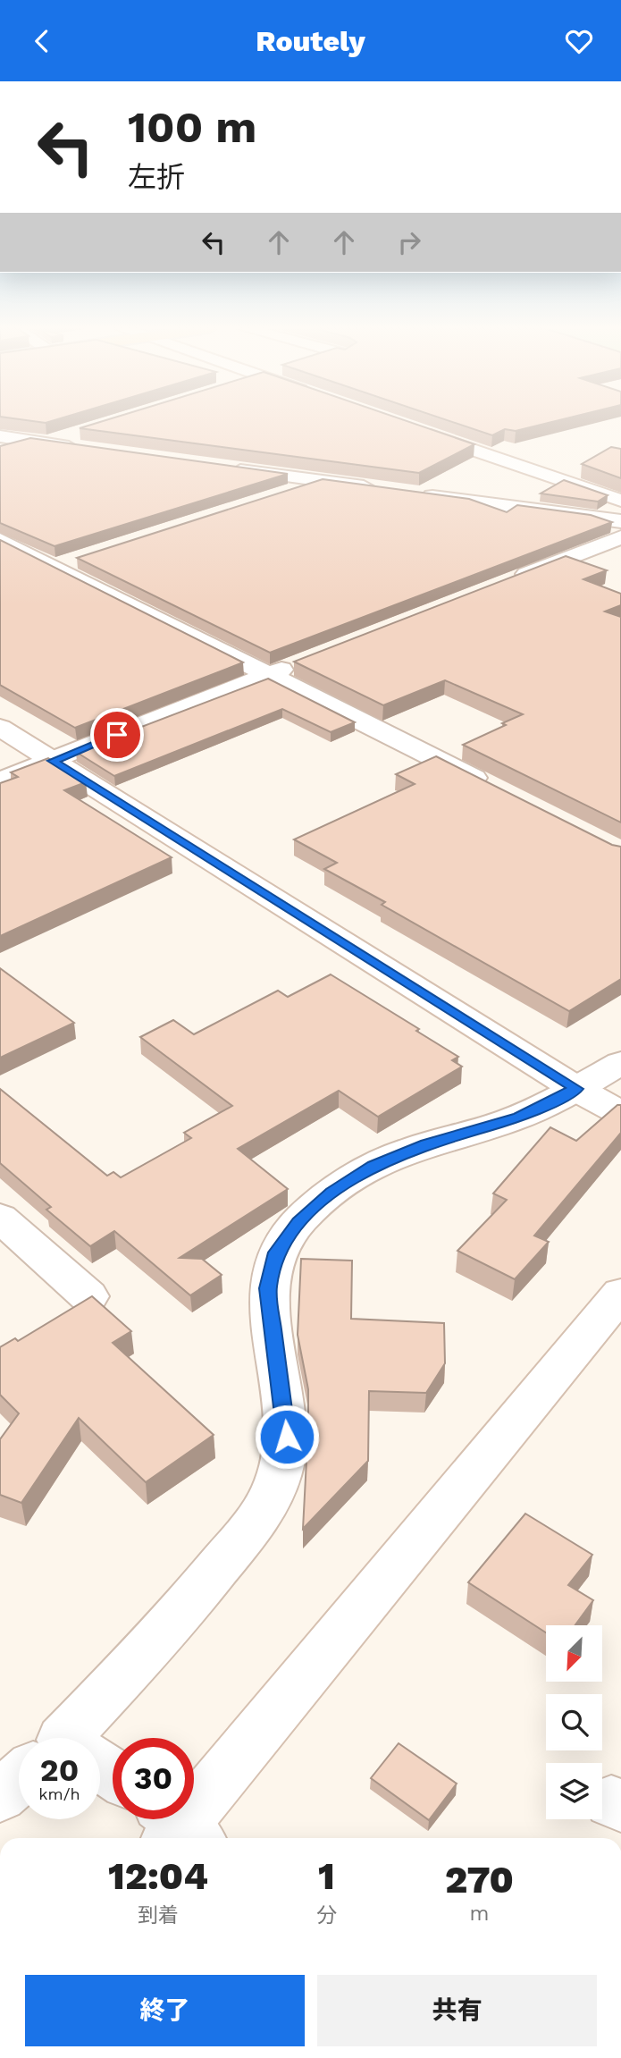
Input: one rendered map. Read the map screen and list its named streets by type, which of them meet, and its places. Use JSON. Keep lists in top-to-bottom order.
{
  "north": "bottom left",
  "page": {
    "header": "Routely",
    "turn": ["100 m", "左折"],
    "speed": "20 km/h",
    "limit": "30",
    "eta": [
      "12:04",
      "到着",
      "1",
      "分",
      "270",
      "m"
    ],
    "buttons": ["終了", "共有"]
  }
}
